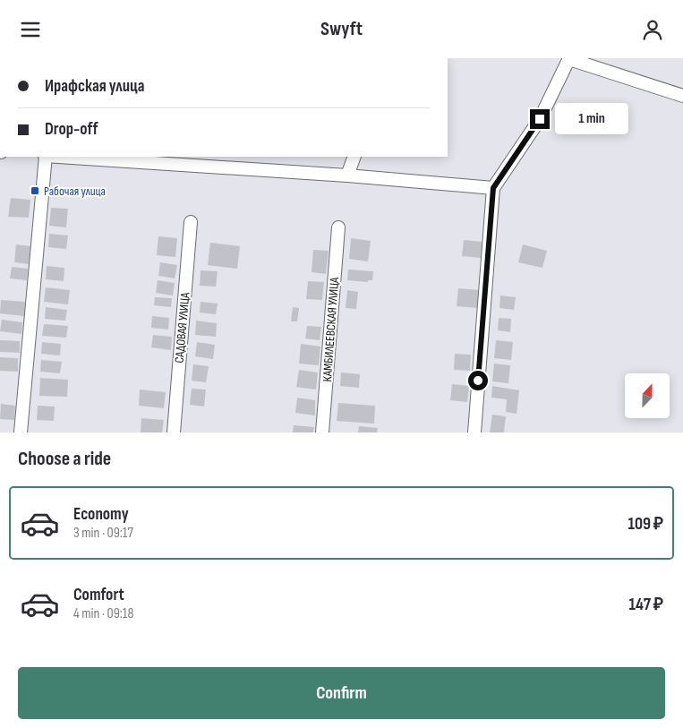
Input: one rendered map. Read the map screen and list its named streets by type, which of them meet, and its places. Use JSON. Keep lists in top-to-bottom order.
{
  "streets": {
    "street": ["САДОВАЯ УЛИЦА", "КАМБИЛЕЕВСКАЯ УЛИЦА"]
  },
  "places": {
    "transit": ["Рабочая улица"]
  },
  "north": "top",
  "page": {
    "header": "Swyft",
    "banner": ["Ирафская улица", "Drop-off"],
    "bubble": "1 min",
    "heading": "Choose a ride",
    "list": [
      {
        "name": "Economy",
        "note": "3 min · 09:17",
        "value": "109 ₽"
      },
      {
        "name": "Comfort",
        "note": "4 min · 09:18",
        "value": "147 ₽"
      }
    ],
    "buttons": "Confirm"
  }
}
